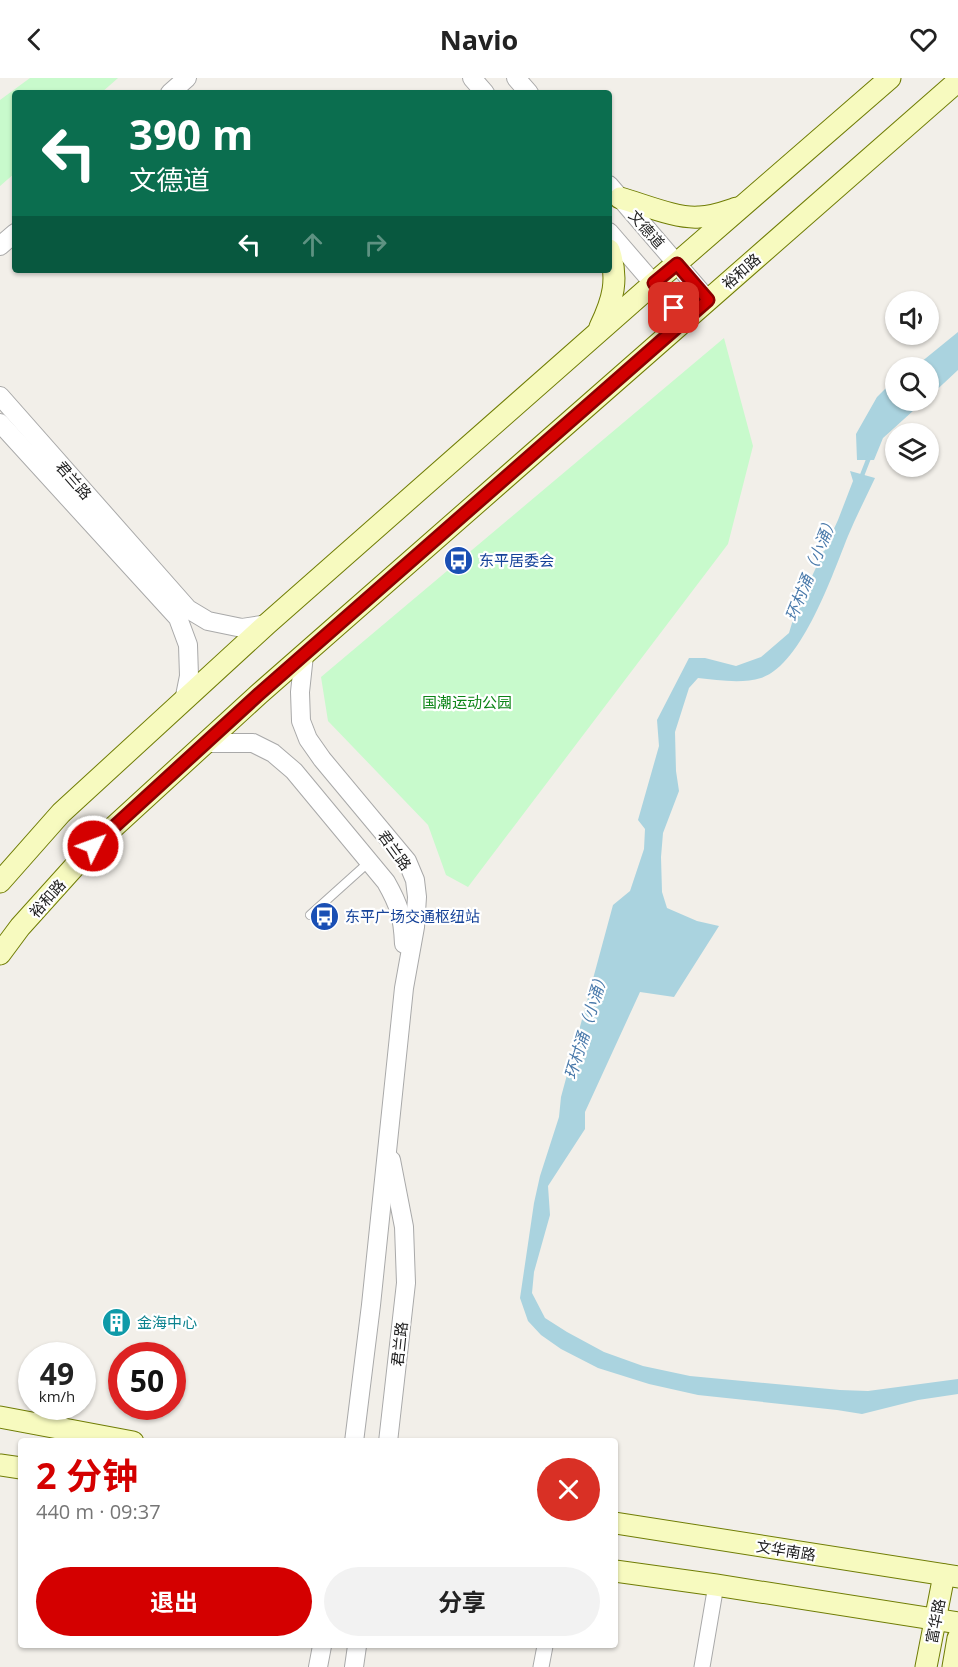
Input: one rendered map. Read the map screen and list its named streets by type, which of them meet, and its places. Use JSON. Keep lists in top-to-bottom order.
{
  "streets": {
    "main road": ["裕和路", "文华南路", "富华路"],
    "street": ["文德道", "君兰路"]
  },
  "crossings": [
    ["文德道", "裕和路"],
    ["裕和路", "君兰路"],
    ["文华南路", "富华路"]
  ],
  "water": ["环村涌（小涌）"],
  "parks": ["国潮运动公园"],
  "places": {
    "bus stop": ["东平居委会", "东平广场交通枢纽站"],
    "building": ["金海中心"]
  },
  "page": {
    "header": "Navio",
    "turn": ["390 m", "文德道"],
    "speed": "49 km/h",
    "limit": "50",
    "heading": ["2 分钟", "440 m · 09:37"],
    "buttons": ["退出", "分享"]
  }
}
